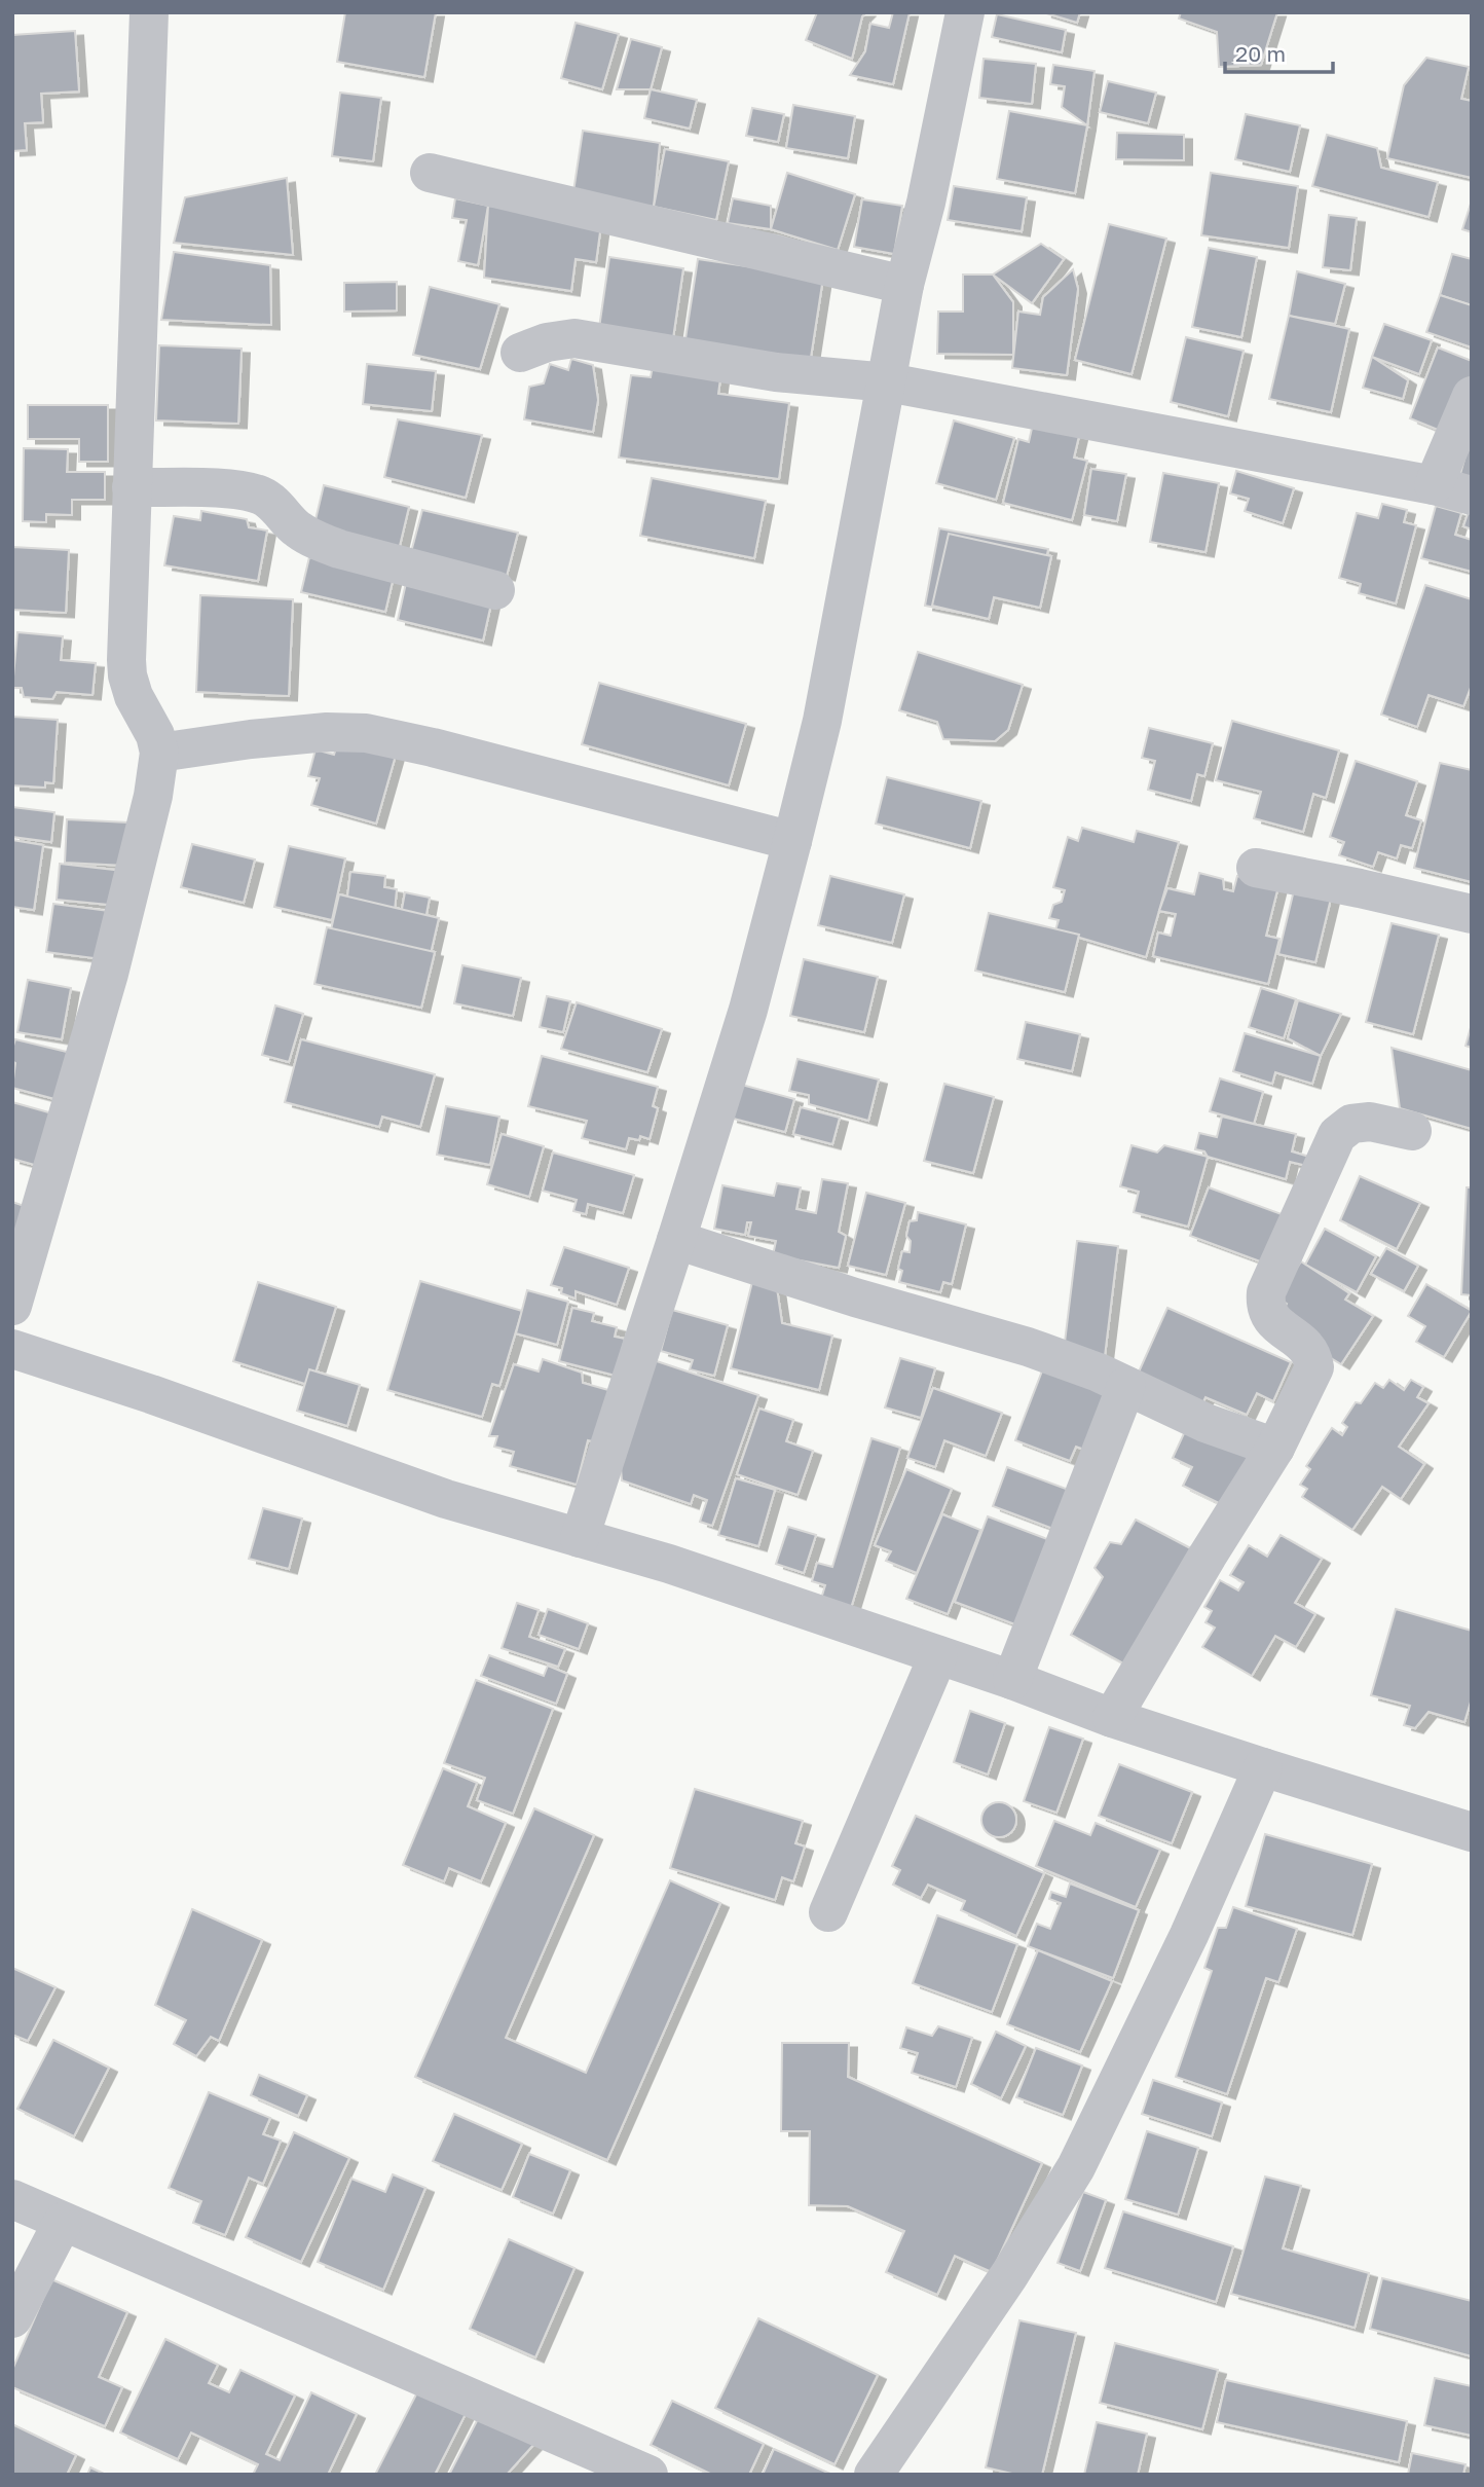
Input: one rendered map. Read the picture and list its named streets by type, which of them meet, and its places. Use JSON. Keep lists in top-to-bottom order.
{
  "scale_bar": "20 m"
}
